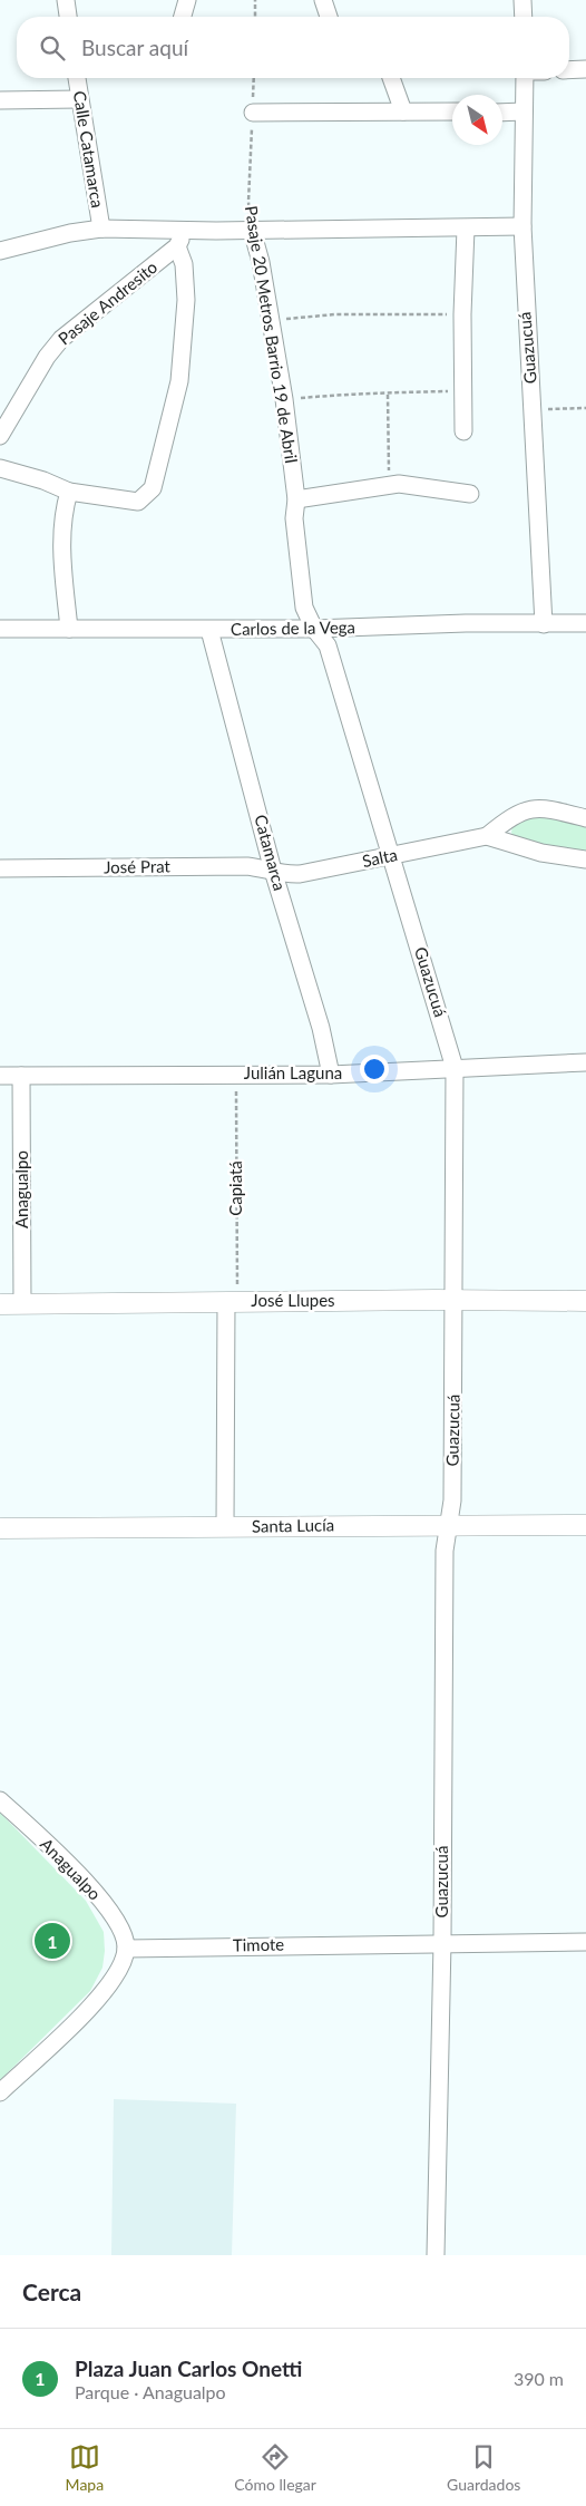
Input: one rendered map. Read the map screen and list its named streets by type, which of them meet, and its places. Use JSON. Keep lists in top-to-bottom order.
{
  "streets": {
    "street": [
      "Calle Catamarca",
      "Pasaje Andresito",
      "Pasaje 20 Metros Barrio 19 de Abril",
      "Guazucuá",
      "Carlos de la Vega",
      "Catamarca",
      "Salta",
      "José Prat",
      "Julián Laguna",
      "Anagualpo",
      "José Llupes",
      "Santa Lucía",
      "Timote"
    ],
    "path": ["Capiatá"]
  },
  "crossings": [
    ["Pasaje 20 Metros Barrio 19 de Abril", "Guazucuá"],
    ["Pasaje 20 Metros Barrio 19 de Abril", "Carlos de la Vega"],
    ["Guazucuá", "Carlos de la Vega"],
    ["Guazucuá", "Salta"],
    ["Guazucuá", "Julián Laguna"],
    ["Guazucuá", "José Llupes"],
    ["Guazucuá", "Santa Lucía"],
    ["Guazucuá", "Timote"],
    ["Carlos de la Vega", "Catamarca"],
    ["Catamarca", "Salta"],
    ["Catamarca", "José Prat"],
    ["Catamarca", "Julián Laguna"],
    ["Salta", "José Prat"],
    ["Julián Laguna", "Capiatá"],
    ["Julián Laguna", "Anagualpo"],
    ["Capiatá", "José Llupes"],
    ["Anagualpo", "José Llupes"],
    ["Anagualpo", "Timote"]
  ],
  "north": "bottom right",
  "page": {
    "search": "Buscar aquí",
    "pins": "1",
    "heading": "Cerca",
    "list": [
      {
        "mark": "1",
        "name": "Plaza Juan Carlos Onetti",
        "note": "Parque · Anagualpo",
        "value": "390 m"
      }
    ],
    "nav": ["Mapa", "Cómo llegar", "Guardados"]
  }
}
